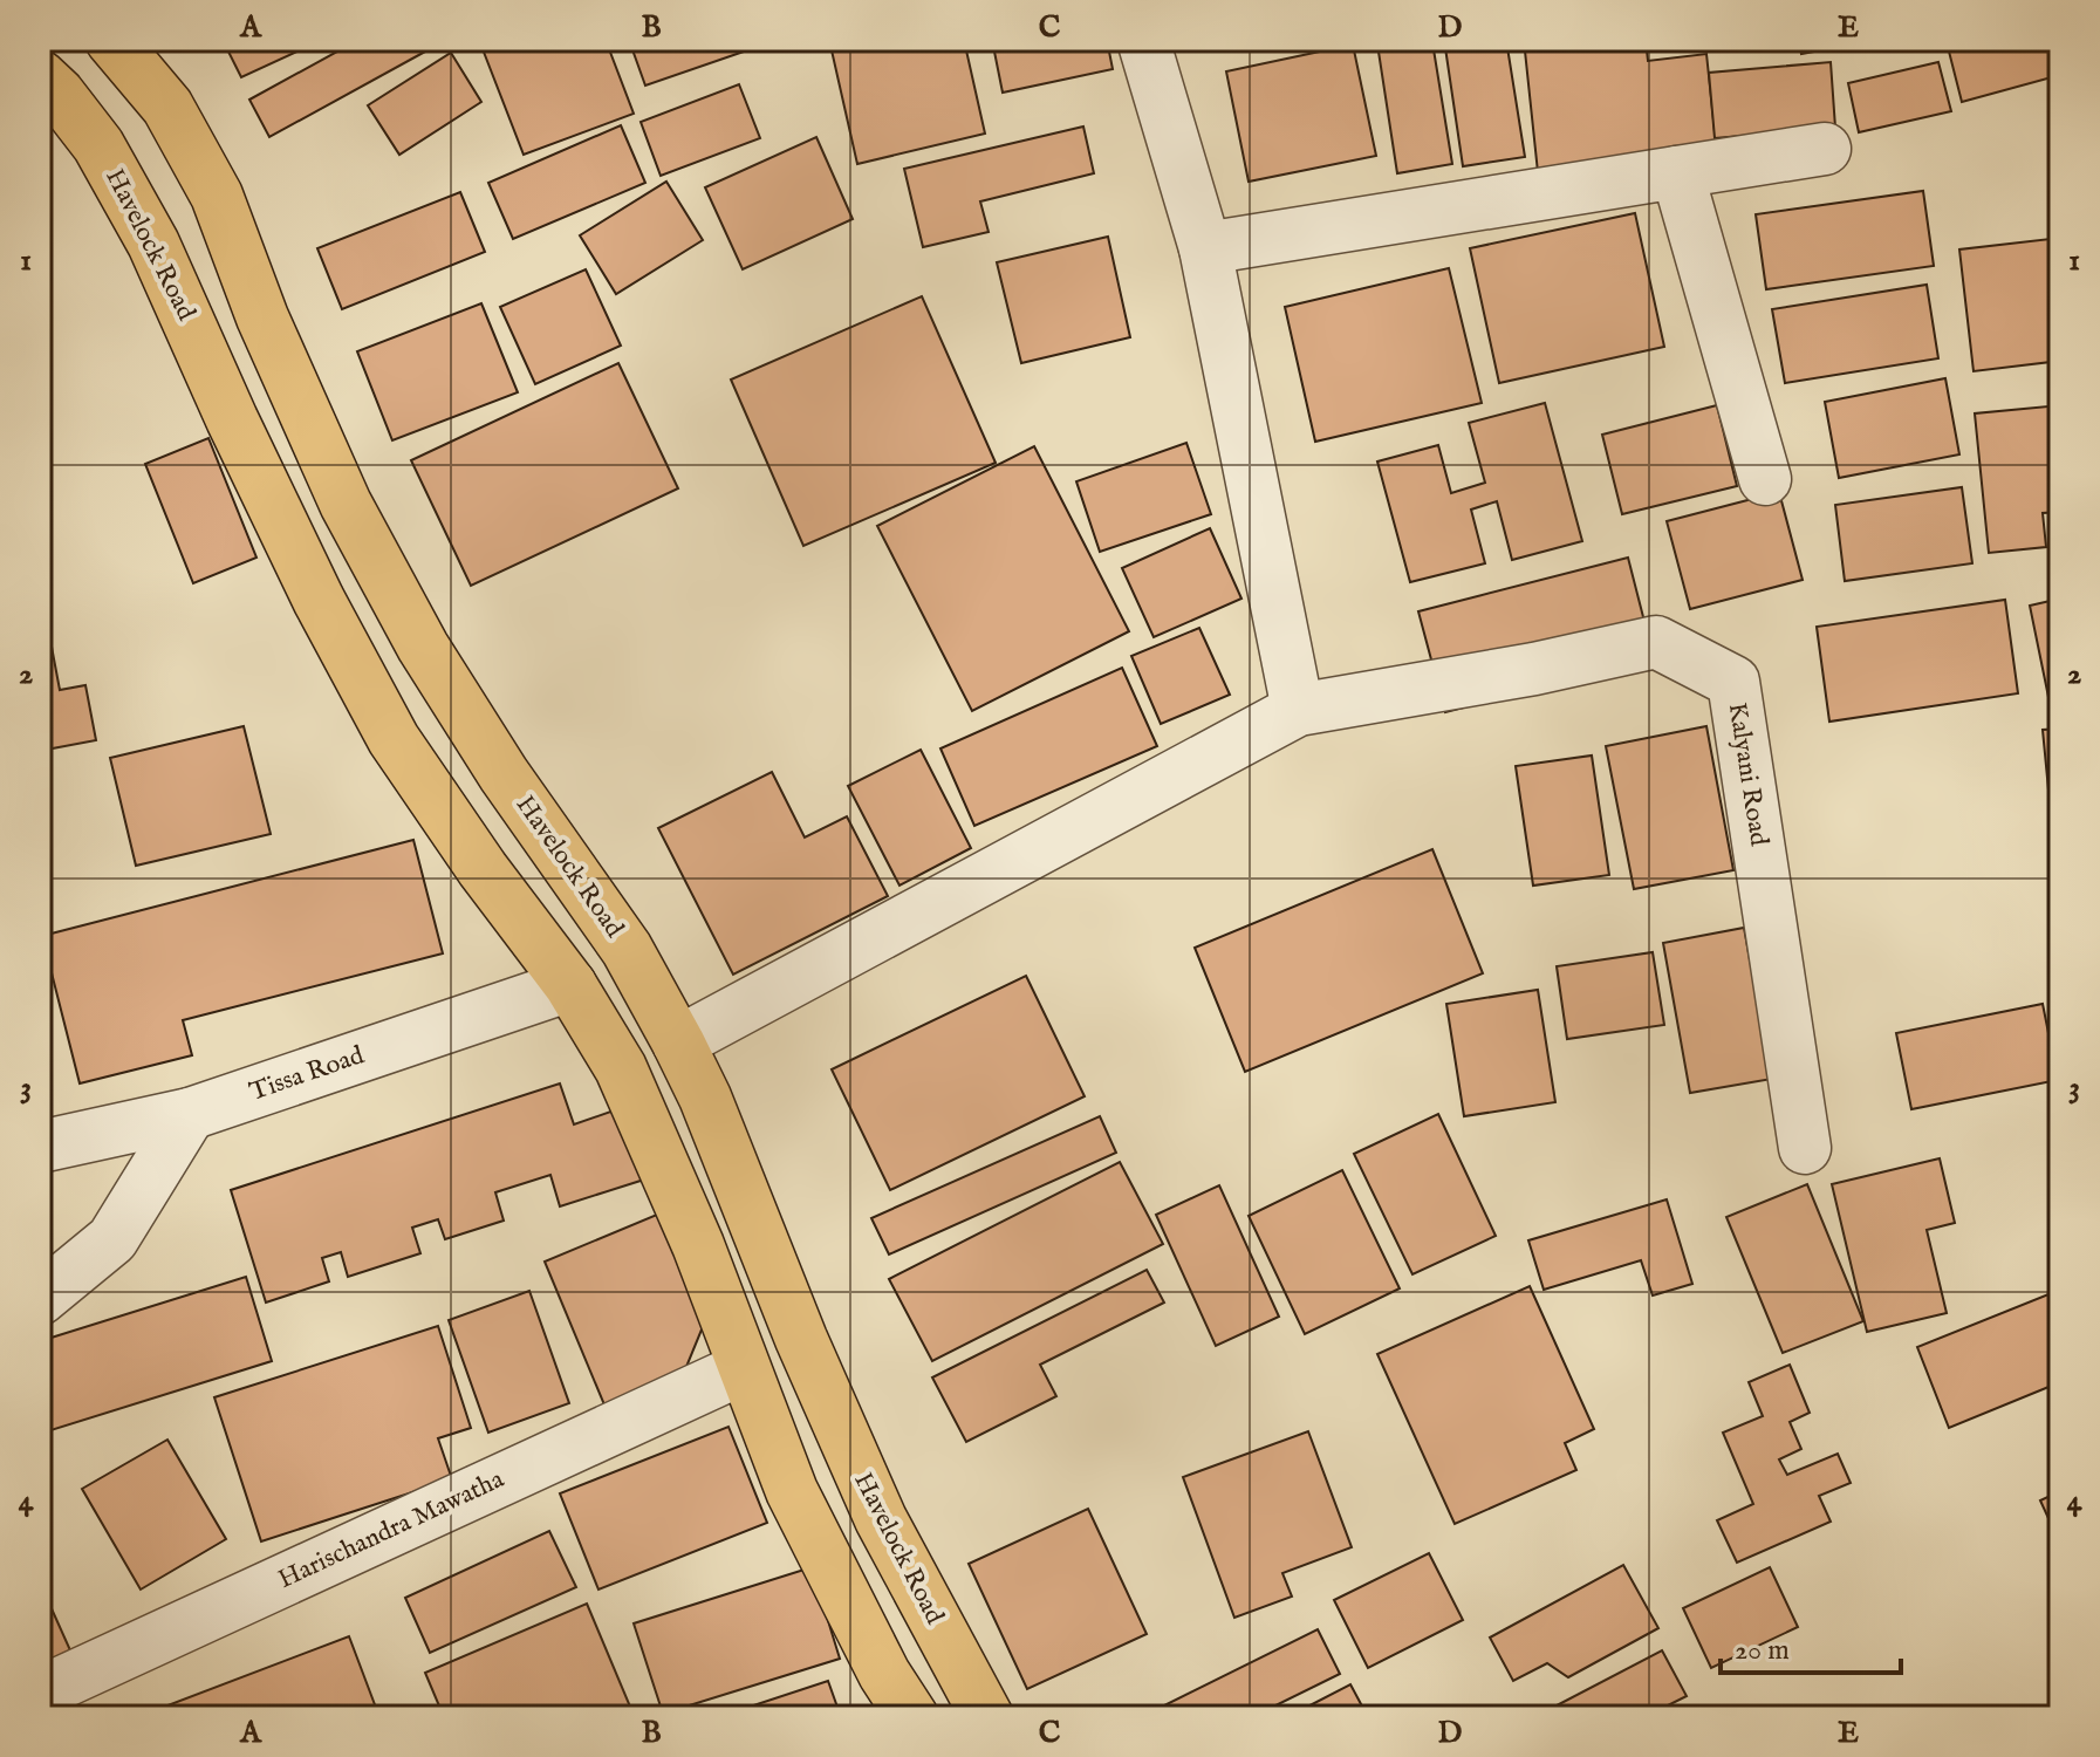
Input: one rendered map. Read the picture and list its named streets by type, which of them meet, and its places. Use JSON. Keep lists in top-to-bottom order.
{
  "streets": {
    "main road": ["Havelock Road"],
    "street": ["Kalyani Road", "Tissa Road", "Harischandra Mawatha"]
  },
  "crossings": [
    ["Havelock Road", "Tissa Road"],
    ["Havelock Road", "Harischandra Mawatha"]
  ],
  "scale_bar": "20 m",
  "grid": {
    "columns": [
      "A",
      "B",
      "C",
      "D",
      "E"
    ],
    "rows": [
      "1",
      "2",
      "3",
      "4"
    ]
  }
}
